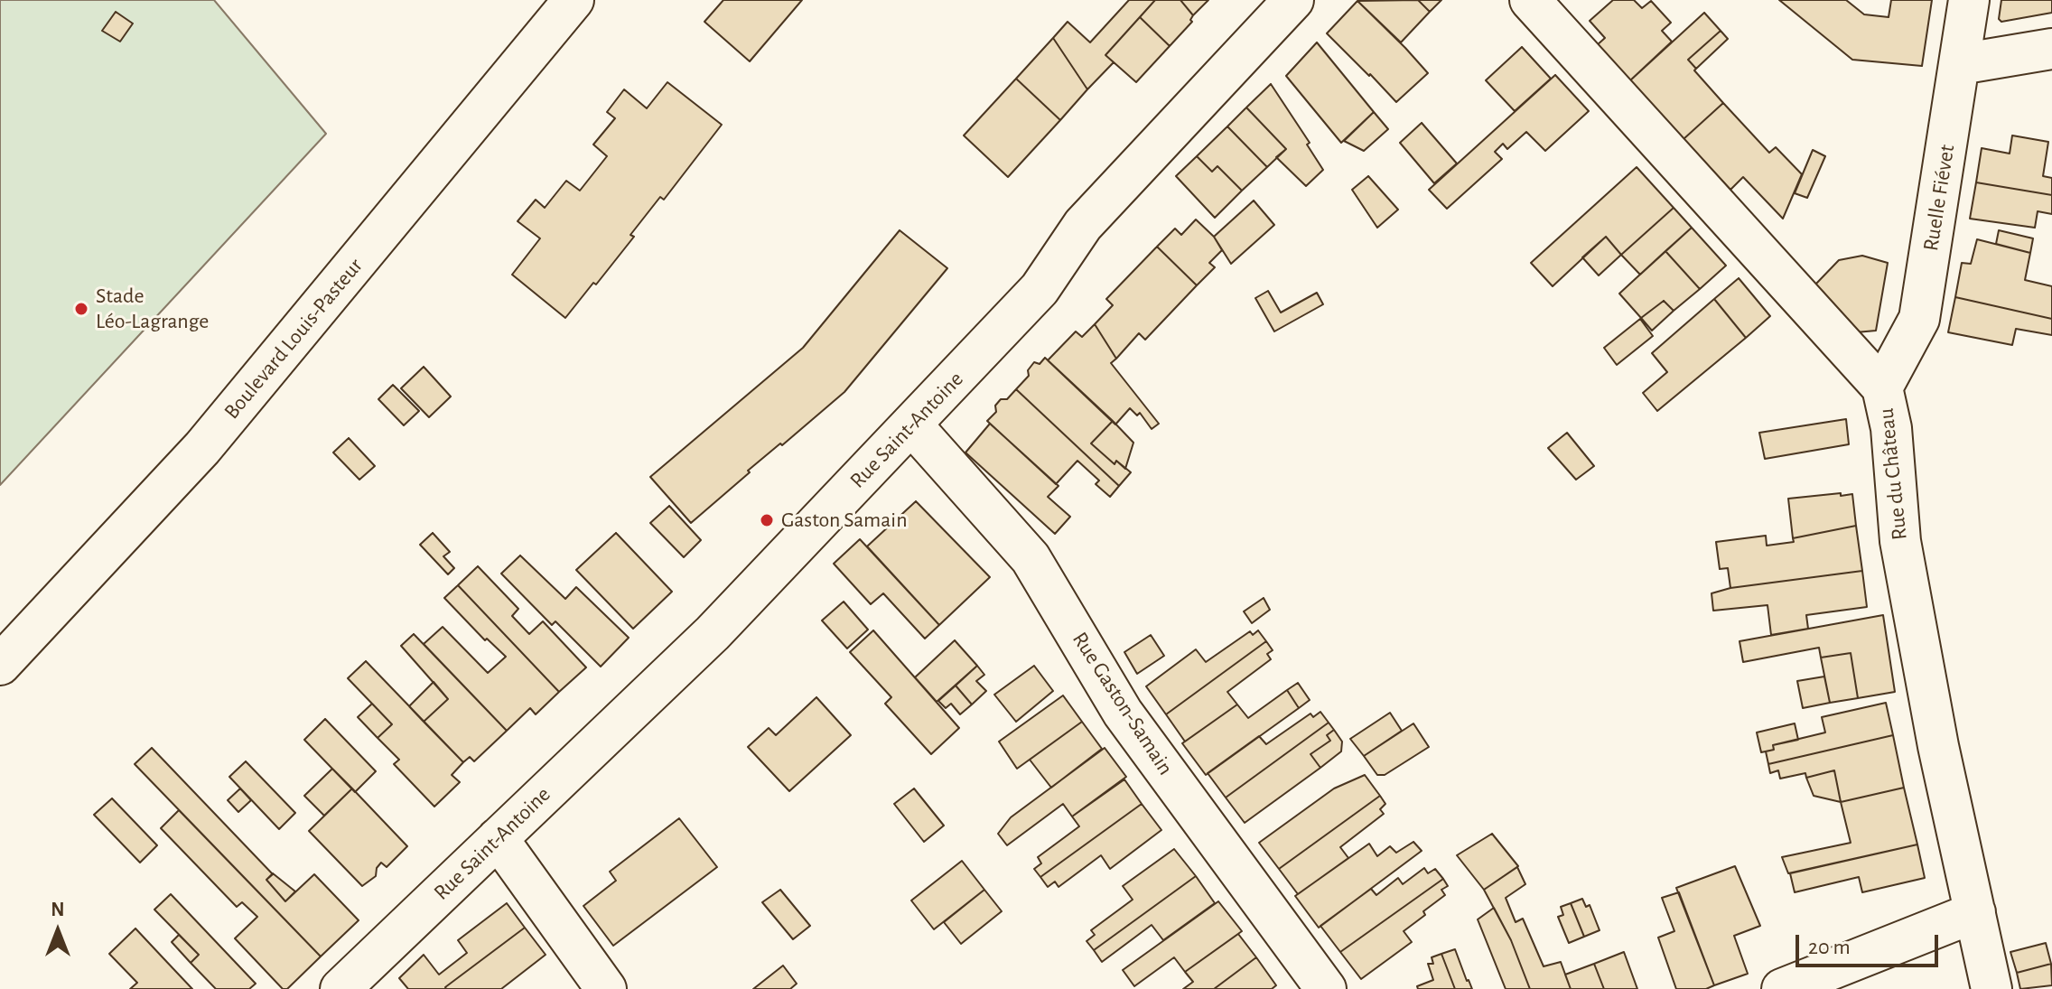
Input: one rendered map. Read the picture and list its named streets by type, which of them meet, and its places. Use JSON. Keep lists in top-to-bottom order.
{
  "streets": {
    "street": [
      "Ruelle Fiévet",
      "Boulevard Louis-Pasteur",
      "Rue Saint-Antoine",
      "Rue du Château",
      "Rue Gaston-Samain"
    ]
  },
  "crossings": [
    ["Ruelle Fiévet", "Rue du Château"],
    ["Rue Saint-Antoine", "Rue Gaston-Samain"]
  ],
  "places": ["Stade Léo-Lagrange", "Gaston Samain"],
  "scale_bar": "20 m",
  "north": "top"
}
